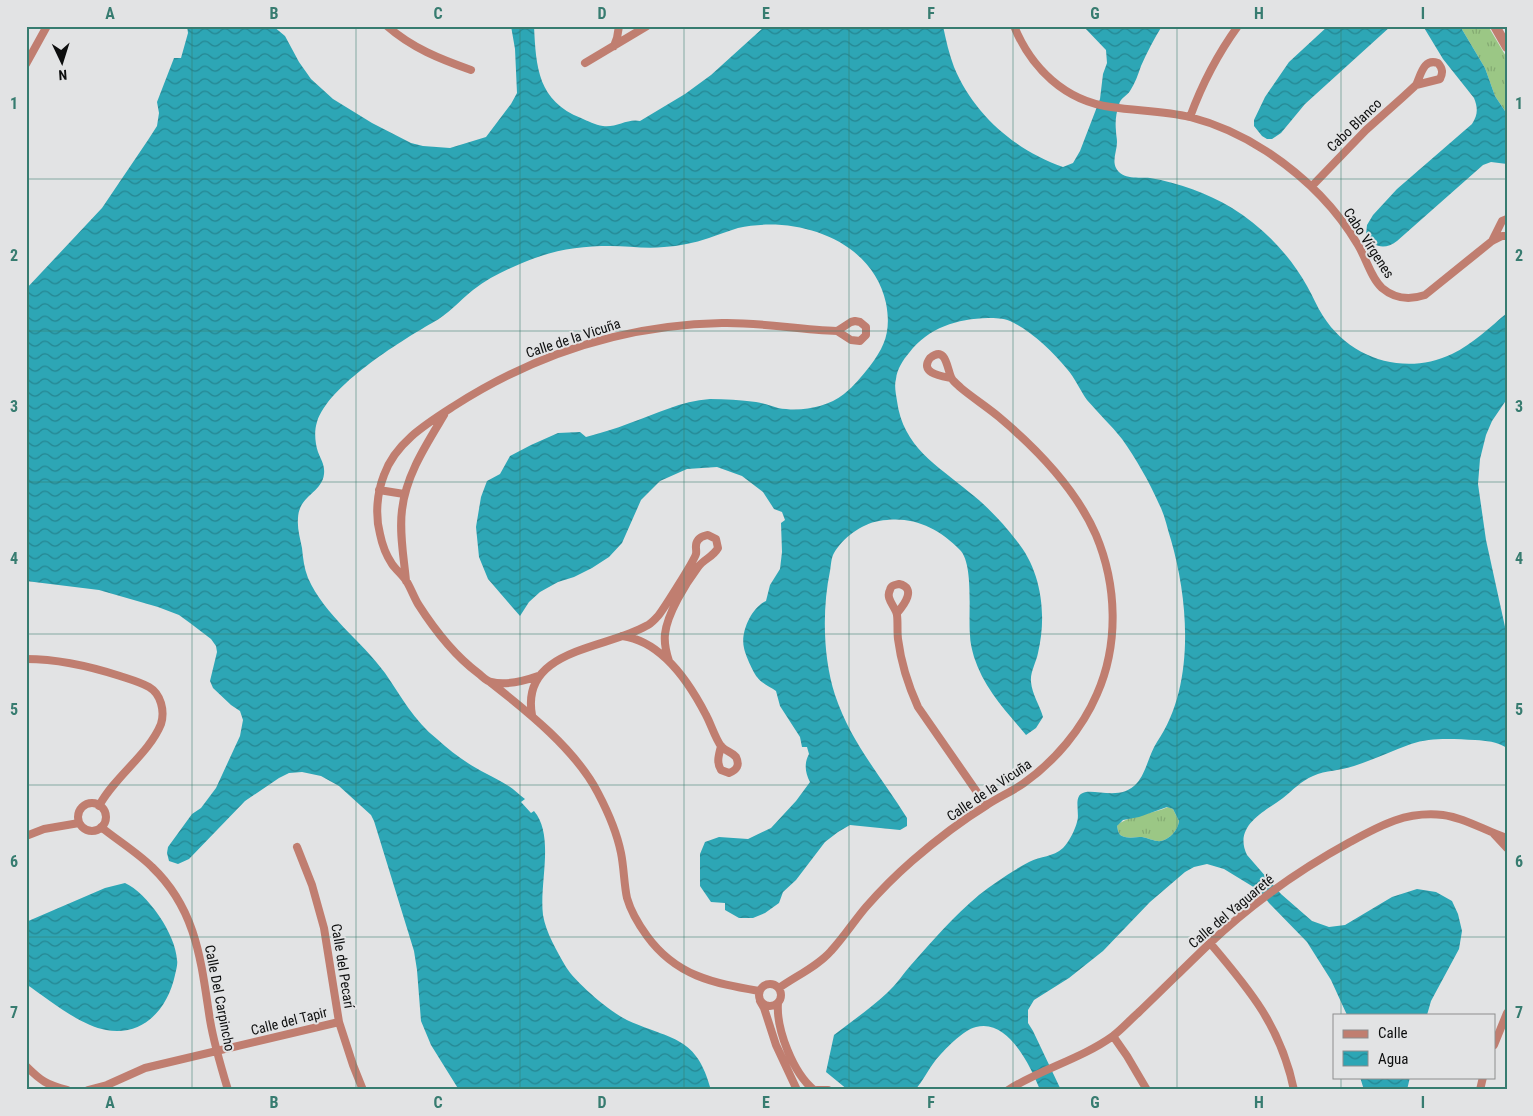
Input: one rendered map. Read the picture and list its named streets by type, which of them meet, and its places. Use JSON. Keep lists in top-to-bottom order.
{
  "streets": {
    "street": [
      "Cabo Blanco",
      "Cabo Vírgenes",
      "Calle de la Vicuña",
      "Calle del Yaguareté",
      "Calle del Pecarí",
      "Calle Del Carpincho",
      "Calle del Tapir"
    ]
  },
  "crossings": [
    ["Cabo Blanco", "Cabo Vírgenes"],
    ["Calle del Pecarí", "Calle del Tapir"],
    ["Calle Del Carpincho", "Calle del Tapir"]
  ],
  "legend": ["Calle", "Agua"],
  "north": "bottom",
  "grid": {
    "columns": [
      "A",
      "B",
      "C",
      "D",
      "E",
      "F",
      "G",
      "H",
      "I"
    ],
    "rows": [
      "1",
      "2",
      "3",
      "4",
      "5",
      "6",
      "7"
    ]
  }
}
